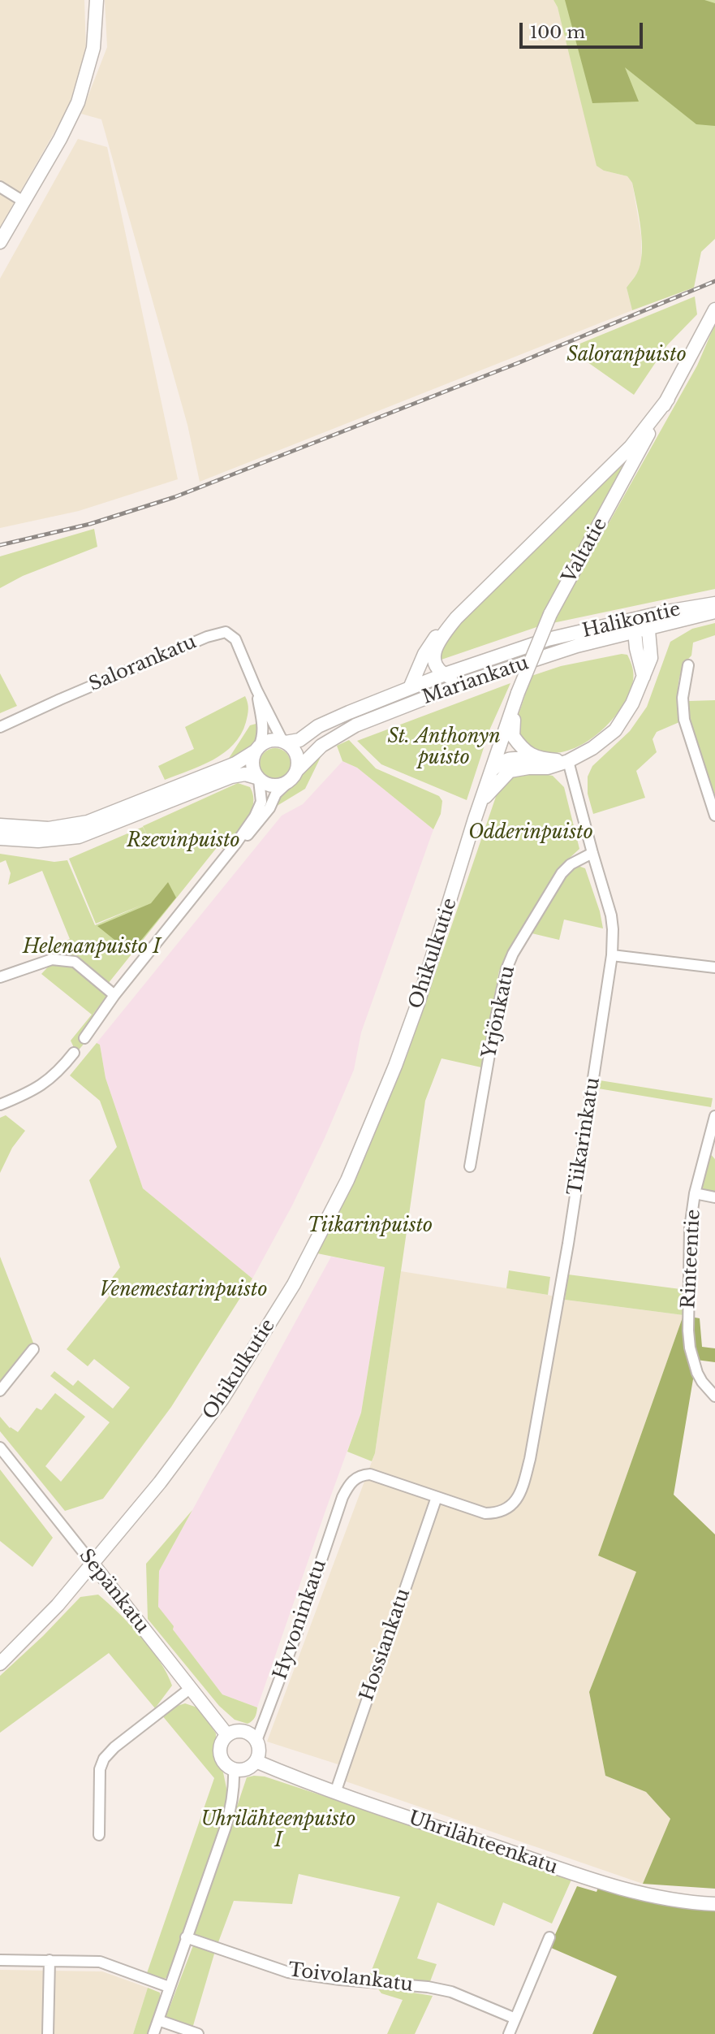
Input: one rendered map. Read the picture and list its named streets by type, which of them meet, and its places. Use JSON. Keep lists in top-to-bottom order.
{
  "streets": {
    "main road": [
      "Valtatie",
      "Halikontie",
      "Mariankatu",
      "Ohikulkutie",
      "Sepänkatu",
      "Uhrilähteenkatu"
    ],
    "street": [
      "Salorankatu",
      "Yrjönkatu",
      "Tiikarinkatu",
      "Rinteentie",
      "Hyvoninkatu",
      "Hossiankatu",
      "Toivolankatu"
    ]
  },
  "crossings": [
    ["Valtatie", "Ohikulkutie"],
    ["Halikontie", "Mariankatu"],
    ["Salorankatu", "Mariankatu"],
    ["Ohikulkutie", "Sepänkatu"],
    ["Yrjönkatu", "Tiikarinkatu"],
    ["Tiikarinkatu", "Hyvoninkatu"],
    ["Tiikarinkatu", "Hossiankatu"],
    ["Sepänkatu", "Hyvoninkatu"],
    ["Sepänkatu", "Uhrilähteenkatu"],
    ["Hyvoninkatu", "Hossiankatu"],
    ["Hyvoninkatu", "Uhrilähteenkatu"],
    ["Hossiankatu", "Uhrilähteenkatu"]
  ],
  "parks": [
    "Saloranpuisto",
    "St. Anthonyn puisto",
    "Odderinpuisto",
    "Rzevinpuisto",
    "Helenanpuisto I",
    "Tiikarinpuisto",
    "Venemestarinpuisto",
    "Uhrilähteenpuisto I"
  ],
  "scale_bar": "100 m"
}
